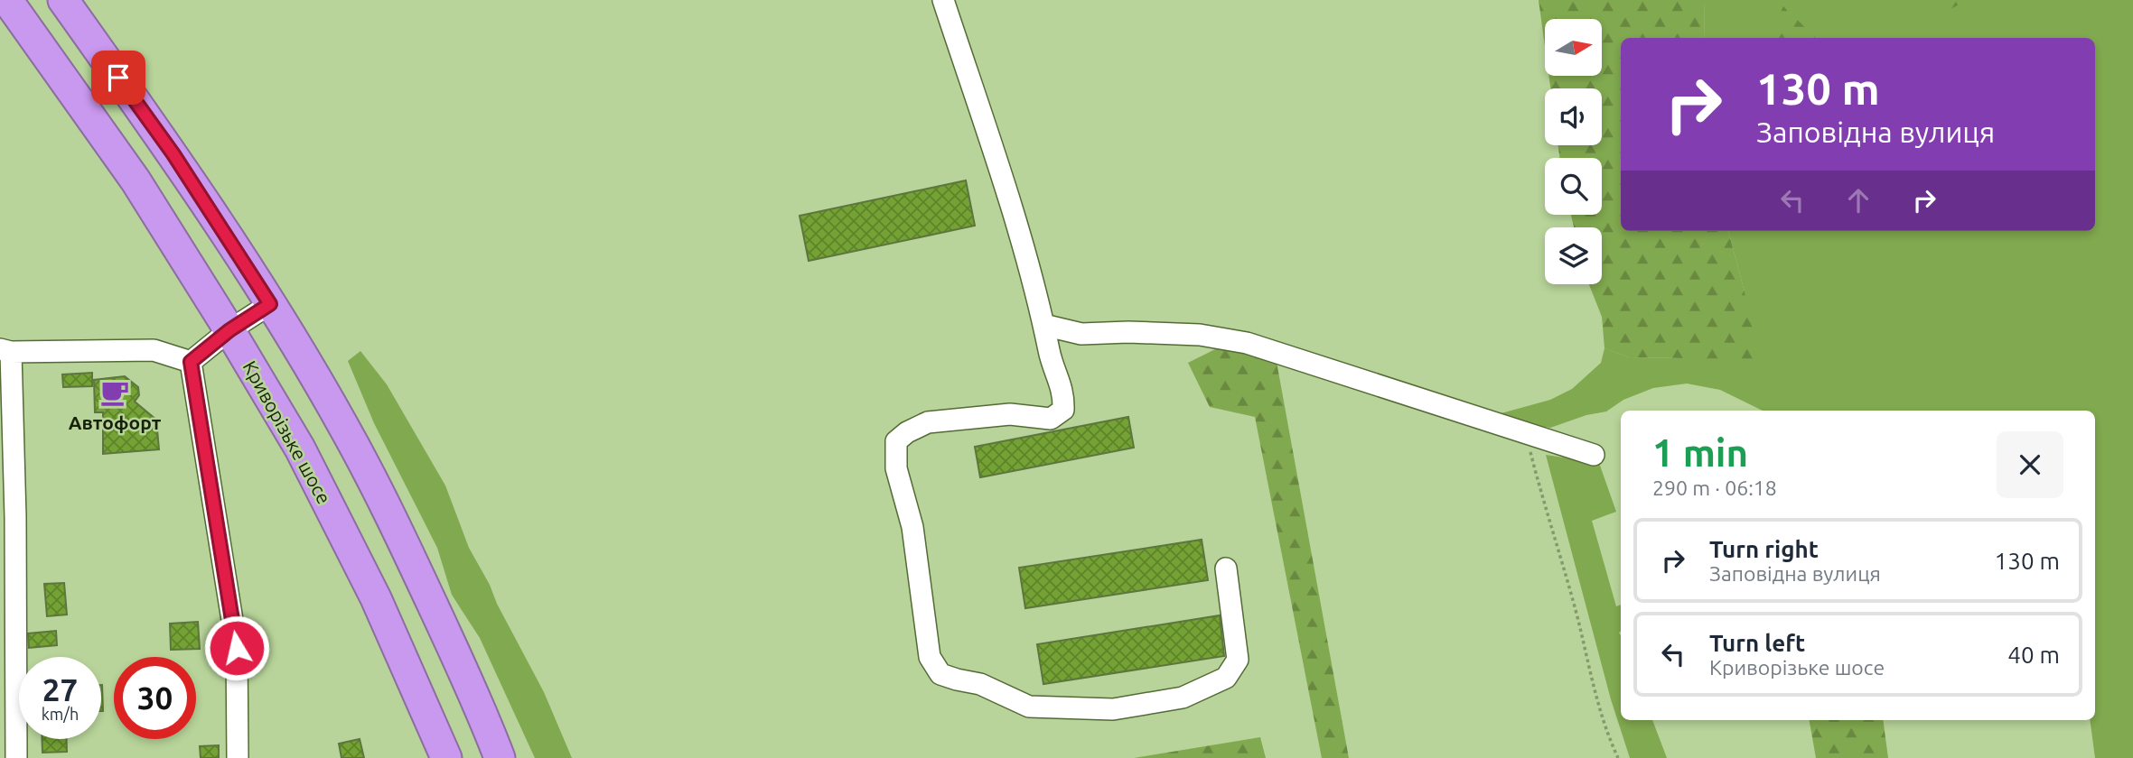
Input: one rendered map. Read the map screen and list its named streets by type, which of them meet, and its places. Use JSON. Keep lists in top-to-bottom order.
{
  "streets": {
    "highway": ["Криворізьке шосе"]
  },
  "places": {
    "cafe": ["Автофорт"]
  },
  "north": "right",
  "page": {
    "turn": ["130 m", "Заповідна вулиця"],
    "heading": ["1 min", "290 m · 06:18"],
    "list": [
      {
        "name": "Turn right",
        "note": "Заповідна вулиця",
        "value": "130 m"
      },
      {
        "name": "Turn left",
        "note": "Криворізьке шосе",
        "value": "40 m"
      }
    ],
    "speed": "27 km/h",
    "limit": "30"
  }
}
